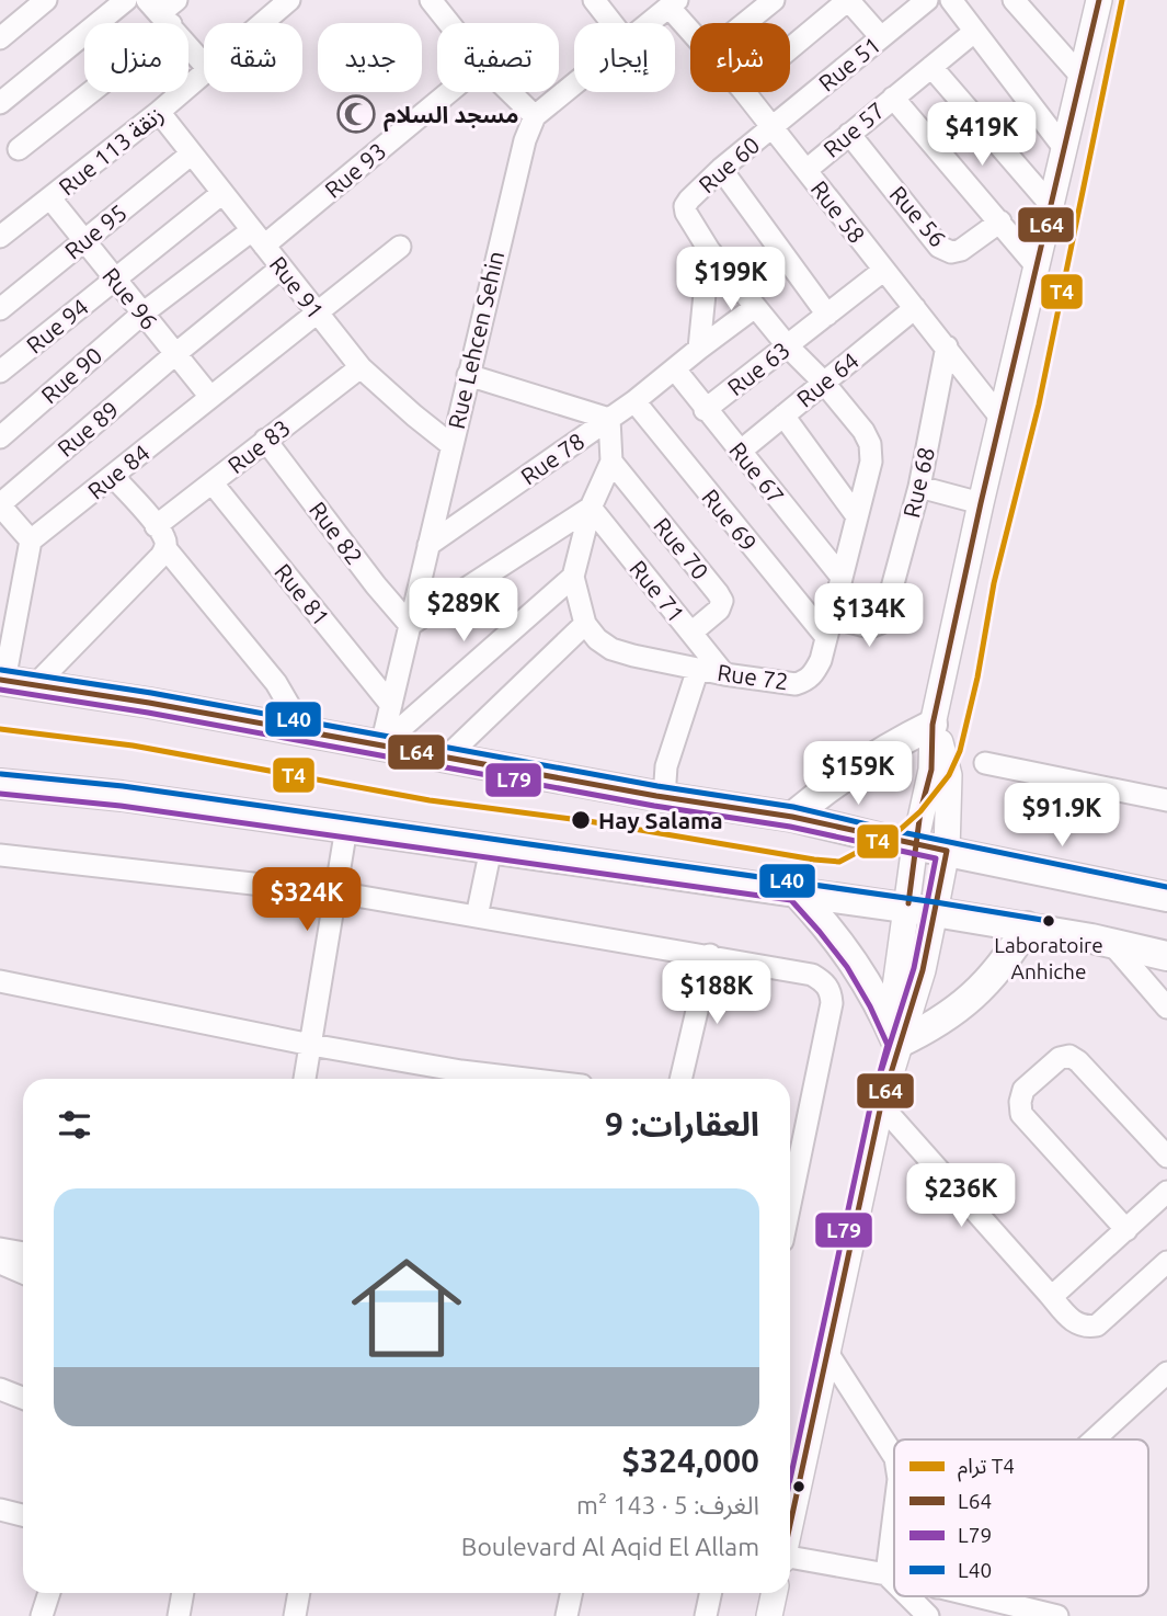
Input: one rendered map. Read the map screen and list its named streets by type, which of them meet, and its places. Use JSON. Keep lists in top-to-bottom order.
{
  "streets": {
    "street": [
      "Rue 51",
      "Rue 57",
      "Rue 113 زنقة",
      "Rue 60",
      "Rue 93",
      "Rue 58",
      "Rue 56",
      "Rue 95",
      "Rue 91",
      "Rue 96",
      "Rue 94",
      "Rue Lehcen Sehin",
      "Rue 63",
      "Rue 90",
      "Rue 64",
      "Rue 89",
      "Rue 83",
      "Rue 78",
      "Rue 84",
      "Rue 67",
      "Rue 68",
      "Rue 69",
      "Rue 82",
      "Rue 70",
      "Rue 71",
      "Rue 81",
      "Rue 72"
    ]
  },
  "crossings": [
    ["Rue 51", "Rue 60"],
    ["Rue 51", "Rue 58"],
    ["Rue 57", "Rue 58"],
    ["Rue 57", "Rue 56"],
    ["Rue 113 زنقة", "Rue 91"],
    ["Rue 113 زنقة", "Rue 96"],
    ["Rue 60", "Rue 58"],
    ["Rue 93", "Rue 91"],
    ["Rue 93", "Rue 96"],
    ["Rue 93", "Rue 90"],
    ["Rue 58", "Rue 63"],
    ["Rue 58", "Rue 64"],
    ["Rue 58", "Rue 68"],
    ["Rue 95", "Rue 91"],
    ["Rue 95", "Rue 96"],
    ["Rue 91", "Rue 94"],
    ["Rue 91", "Rue Lehcen Sehin"],
    ["Rue 91", "Rue 89"],
    ["Rue 91", "Rue 83"],
    ["Rue 91", "Rue 84"],
    ["Rue 96", "Rue 94"],
    ["Rue 96", "Rue 90"],
    ["Rue 96", "Rue 89"],
    ["Rue 96", "Rue 84"],
    ["Rue Lehcen Sehin", "Rue 78"],
    ["Rue Lehcen Sehin", "Rue 82"],
    ["Rue Lehcen Sehin", "Rue 81"],
    ["Rue 63", "Rue 67"],
    ["Rue 64", "Rue 67"],
    ["Rue 64", "Rue 72"],
    ["Rue 83", "Rue 82"],
    ["Rue 83", "Rue 81"],
    ["Rue 78", "Rue 67"],
    ["Rue 78", "Rue 69"],
    ["Rue 67", "Rue 72"],
    ["Rue 68", "Rue 69"],
    ["Rue 68", "Rue 72"],
    ["Rue 69", "Rue 72"],
    ["Rue 70", "Rue 71"],
    ["Rue 71", "Rue 72"]
  ],
  "places": {
    "mosque": ["مسجد السلام"],
    "other": ["Hay Salama", "Laboratoire Anhiche"]
  },
  "lines": [
    "tram line T4",
    "transit line L64",
    "transit line L40",
    "transit line L79"
  ],
  "legend": [
    "ترام T4",
    "L64",
    "L79",
    "L40"
  ],
  "page": {
    "chip": [
      "شراء",
      "إيجار",
      "تصفية",
      "جديد",
      "شقة",
      "منزل"
    ],
    "price": [
      "$419K",
      "$199K",
      "$289K",
      "$134K",
      "$159K",
      "$91.9K",
      "$324K",
      "$188K",
      "$236K"
    ],
    "heading": "العقارات: 9",
    "list": [
      {
        "name": "$324,000",
        "note": "الغرف: 5 · 143 m² · Boulevard Al Aqid El Allam"
      }
    ]
  }
}
